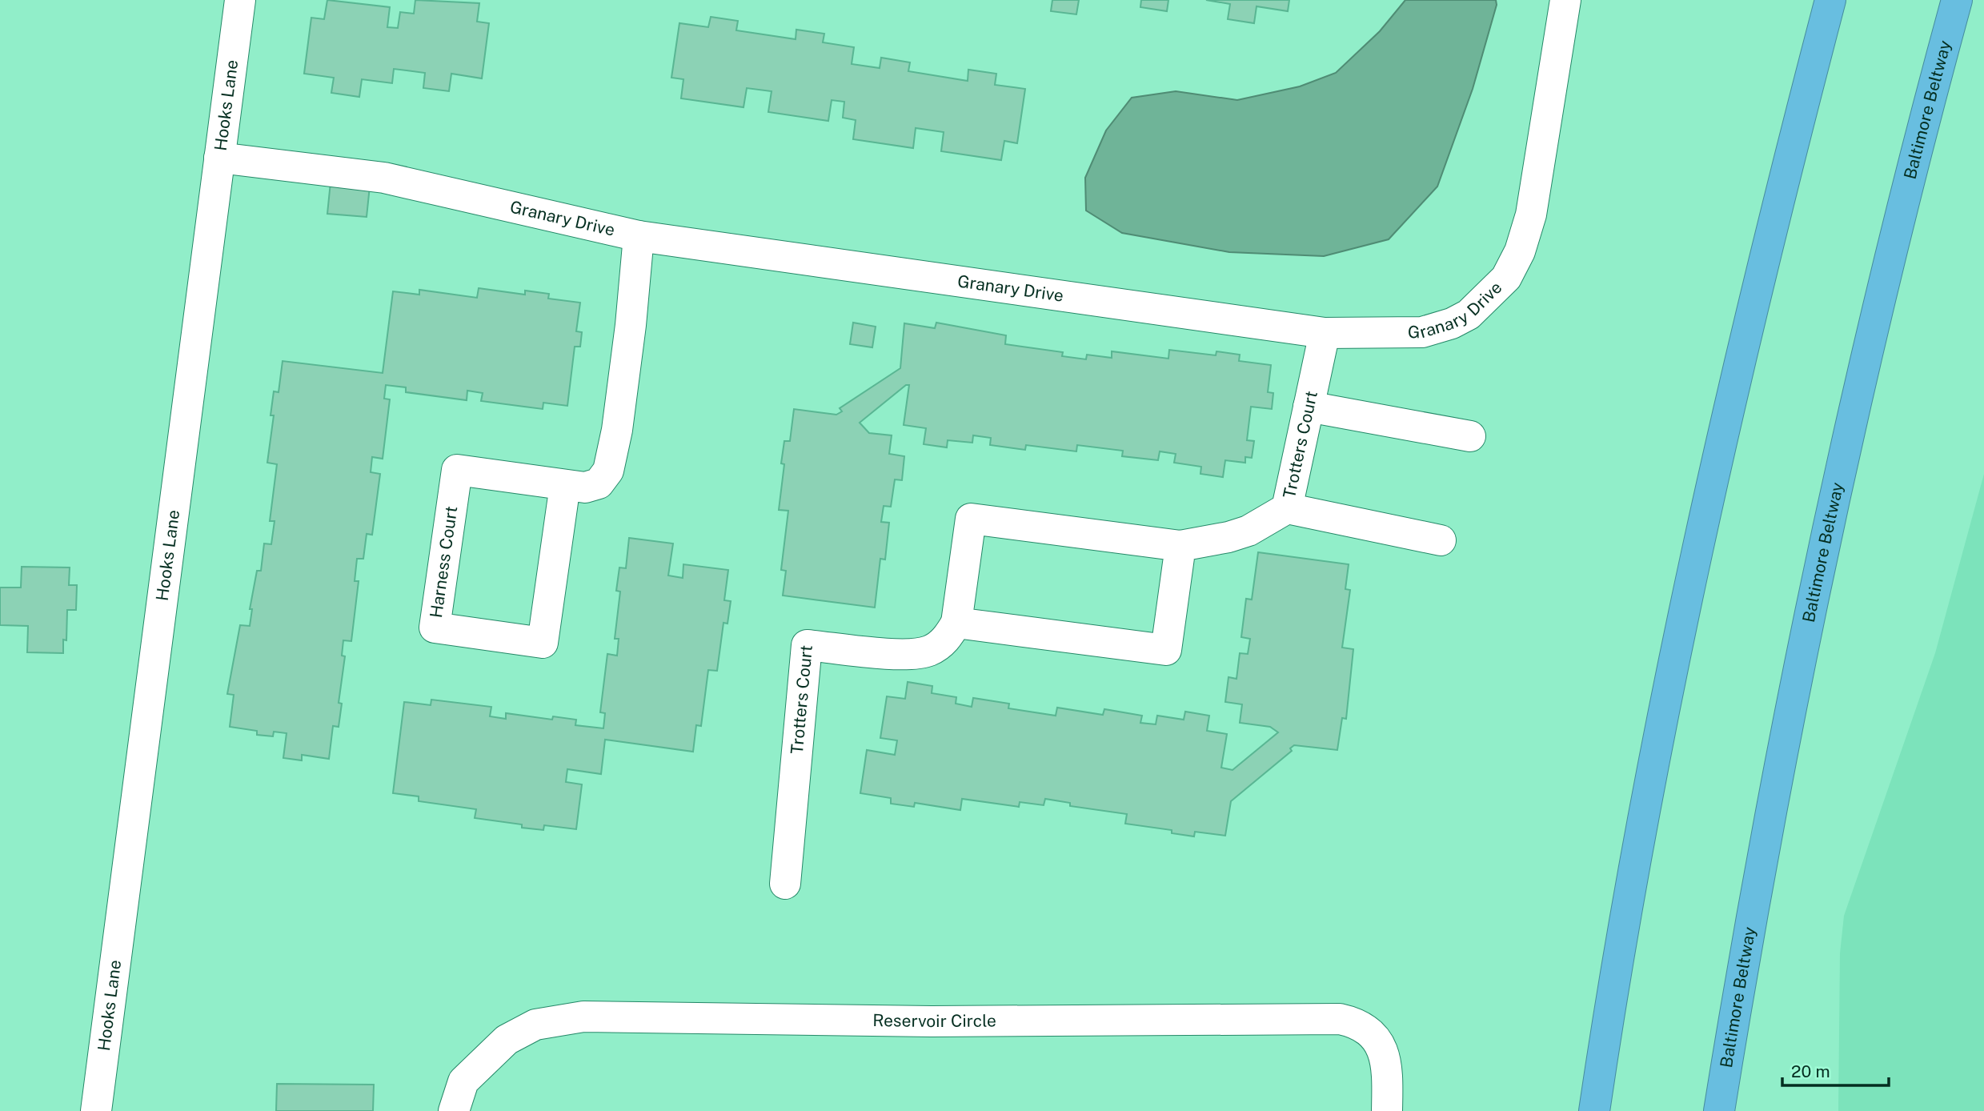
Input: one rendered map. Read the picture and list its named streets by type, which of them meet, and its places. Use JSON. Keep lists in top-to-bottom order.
{
  "streets": {
    "highway": ["Baltimore Beltway"],
    "street": [
      "Hooks Lane",
      "Granary Drive",
      "Trotters Court",
      "Harness Court",
      "Reservoir Circle"
    ]
  },
  "crossings": [
    ["Hooks Lane", "Granary Drive"],
    ["Granary Drive", "Trotters Court"],
    ["Granary Drive", "Harness Court"]
  ],
  "scale_bar": "20 m"
}
